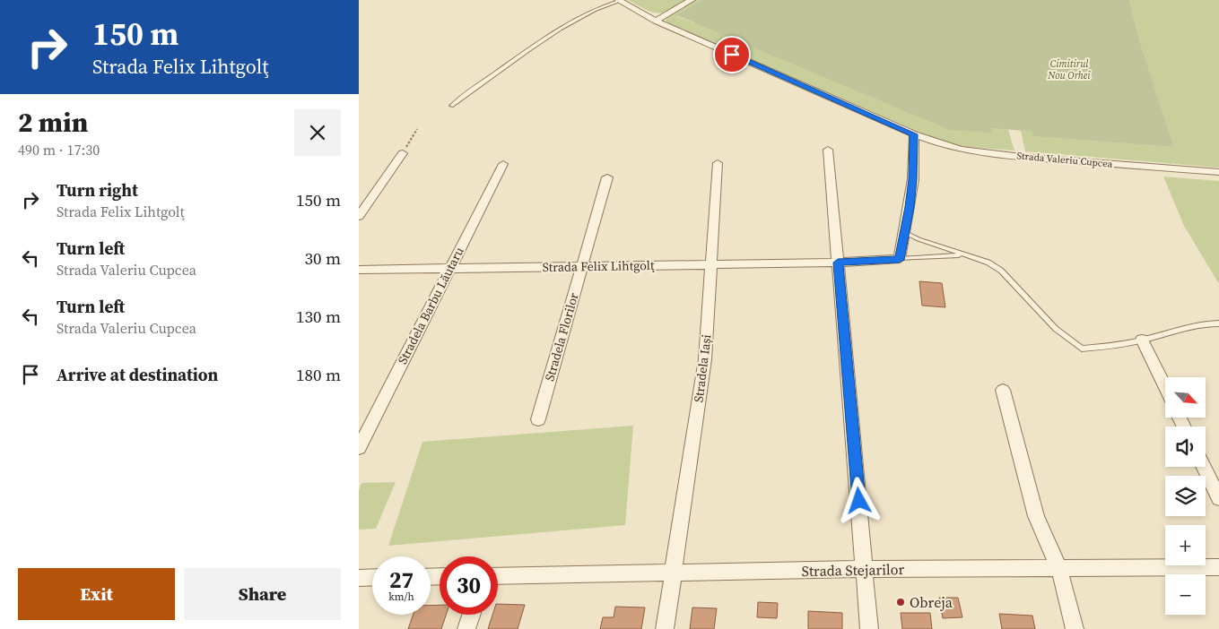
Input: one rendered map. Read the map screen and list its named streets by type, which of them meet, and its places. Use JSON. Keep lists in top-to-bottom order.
{
  "streets": {
    "street": [
      "Strada Valeriu Cupcea",
      "Strada Felix Lihtgolţ",
      "Stradela Barbu Lăutaru",
      "Stradela Florilor",
      "Stradela Iași",
      "Strada Stejarilor"
    ]
  },
  "crossings": [
    ["Strada Felix Lihtgolţ", "Stradela Barbu Lăutaru"],
    ["Strada Felix Lihtgolţ", "Stradela Florilor"],
    ["Strada Felix Lihtgolţ", "Stradela Iași"],
    ["Stradela Iași", "Strada Stejarilor"]
  ],
  "parks": ["Cimitirul Nou Orhei"],
  "places": ["Obreja"],
  "north": "bottom right",
  "page": {
    "turn": ["150 m", "Strada Felix Lihtgolţ"],
    "heading": ["2 min", "490 m · 17:30"],
    "list": [
      {
        "name": "Turn right",
        "note": "Strada Felix Lihtgolţ",
        "value": "150 m"
      },
      {
        "name": "Turn left",
        "note": "Strada Valeriu Cupcea",
        "value": "30 m"
      },
      {
        "name": "Turn left",
        "note": "Strada Valeriu Cupcea",
        "value": "130 m"
      },
      {
        "name": "Arrive at destination",
        "value": "180 m"
      }
    ],
    "map_buttons": ["+", "−"],
    "speed": "27 km/h",
    "limit": "30",
    "buttons": ["Exit", "Share"]
  }
}
